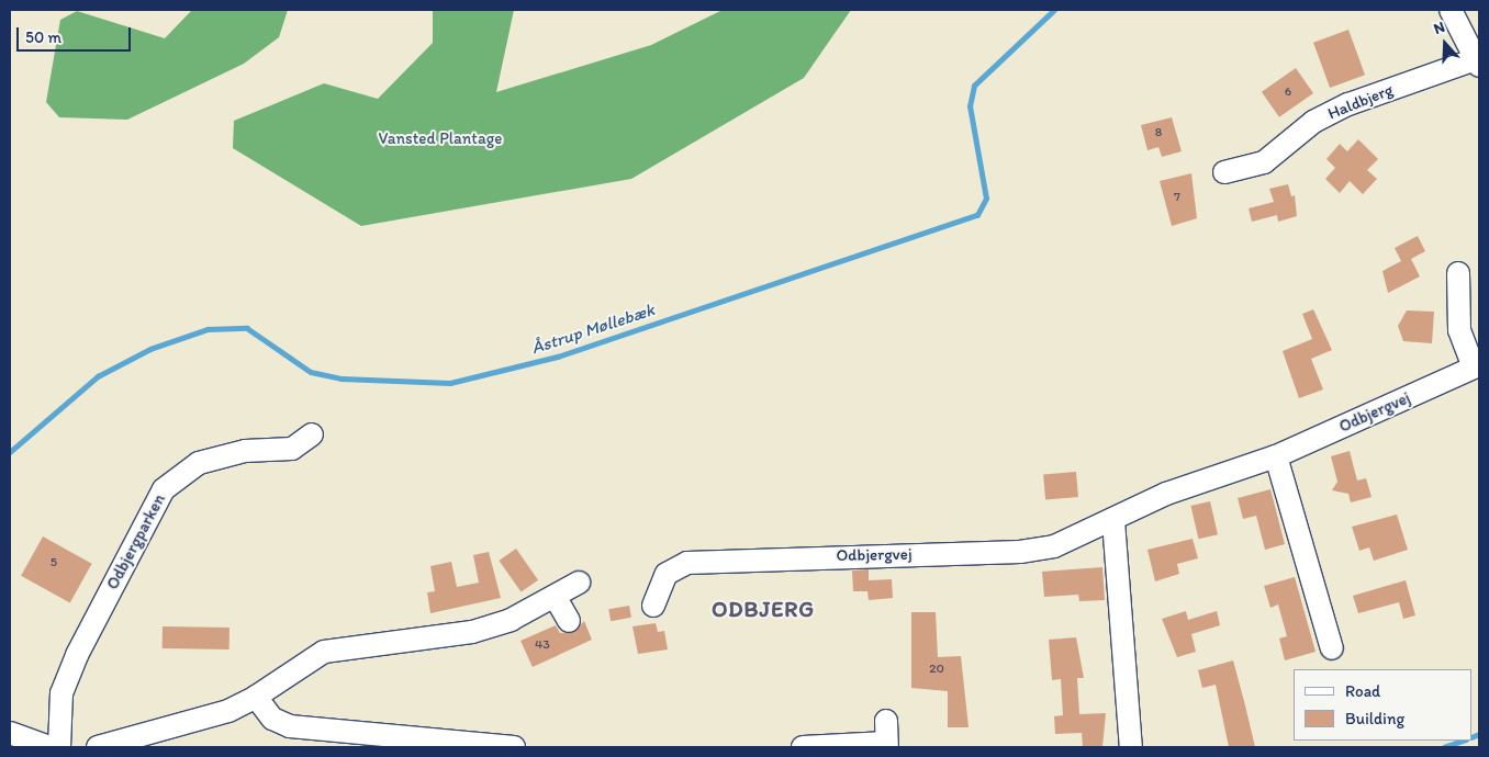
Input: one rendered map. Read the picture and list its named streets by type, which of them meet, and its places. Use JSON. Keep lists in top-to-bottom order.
{
  "streets": {
    "street": ["Haldbjerg", "Odbjergvej", "Odbjergparken"]
  },
  "districts": ["ODBJERG"],
  "water": ["Åstrup Møllebæk"],
  "parks": ["Vansted Plantage"],
  "house_numbers": [
    "6",
    "8",
    "7",
    "5",
    "43",
    "20"
  ],
  "legend": ["Road", "Building"],
  "scale_bar": "50 m",
  "north": "top"
}
